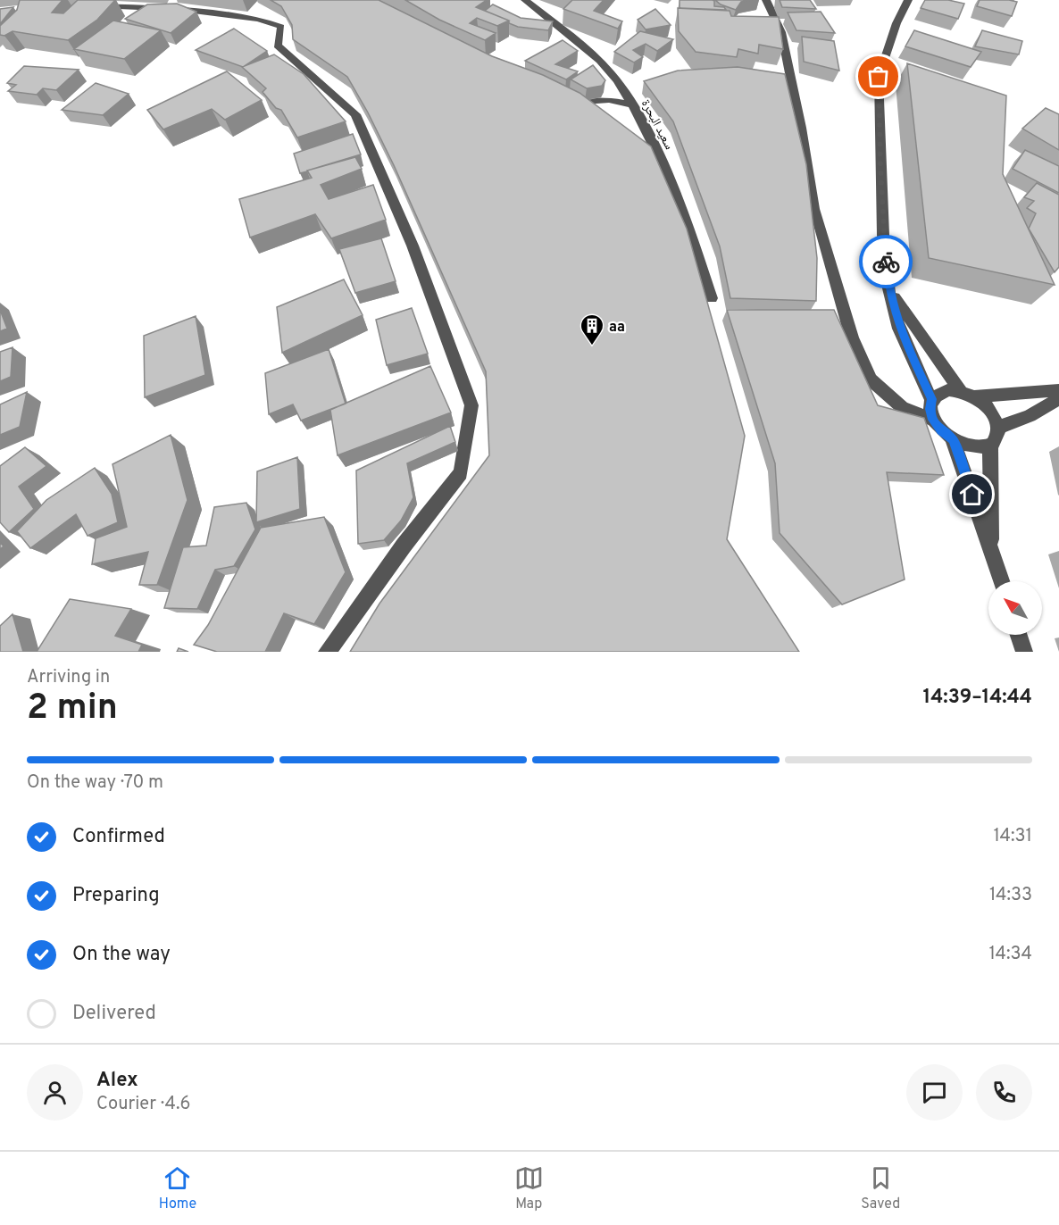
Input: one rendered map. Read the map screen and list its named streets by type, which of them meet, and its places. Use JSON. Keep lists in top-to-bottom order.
{
  "streets": {
    "street": ["سعيد البحرة"]
  },
  "places": {
    "building": ["aa"]
  },
  "north": "top left",
  "page": {
    "heading": ["2 min", "Arriving in", "14:39–14:44"],
    "panel": ["Alex", "Courier · 4.6"],
    "bar": "On the way · 70 m",
    "list": [
      ["Confirmed", "14:31"],
      ["Preparing", "14:33"],
      ["On the way", "14:34"],
      "Delivered"
    ],
    "tabs": ["Home", "Map", "Saved"]
  }
}
